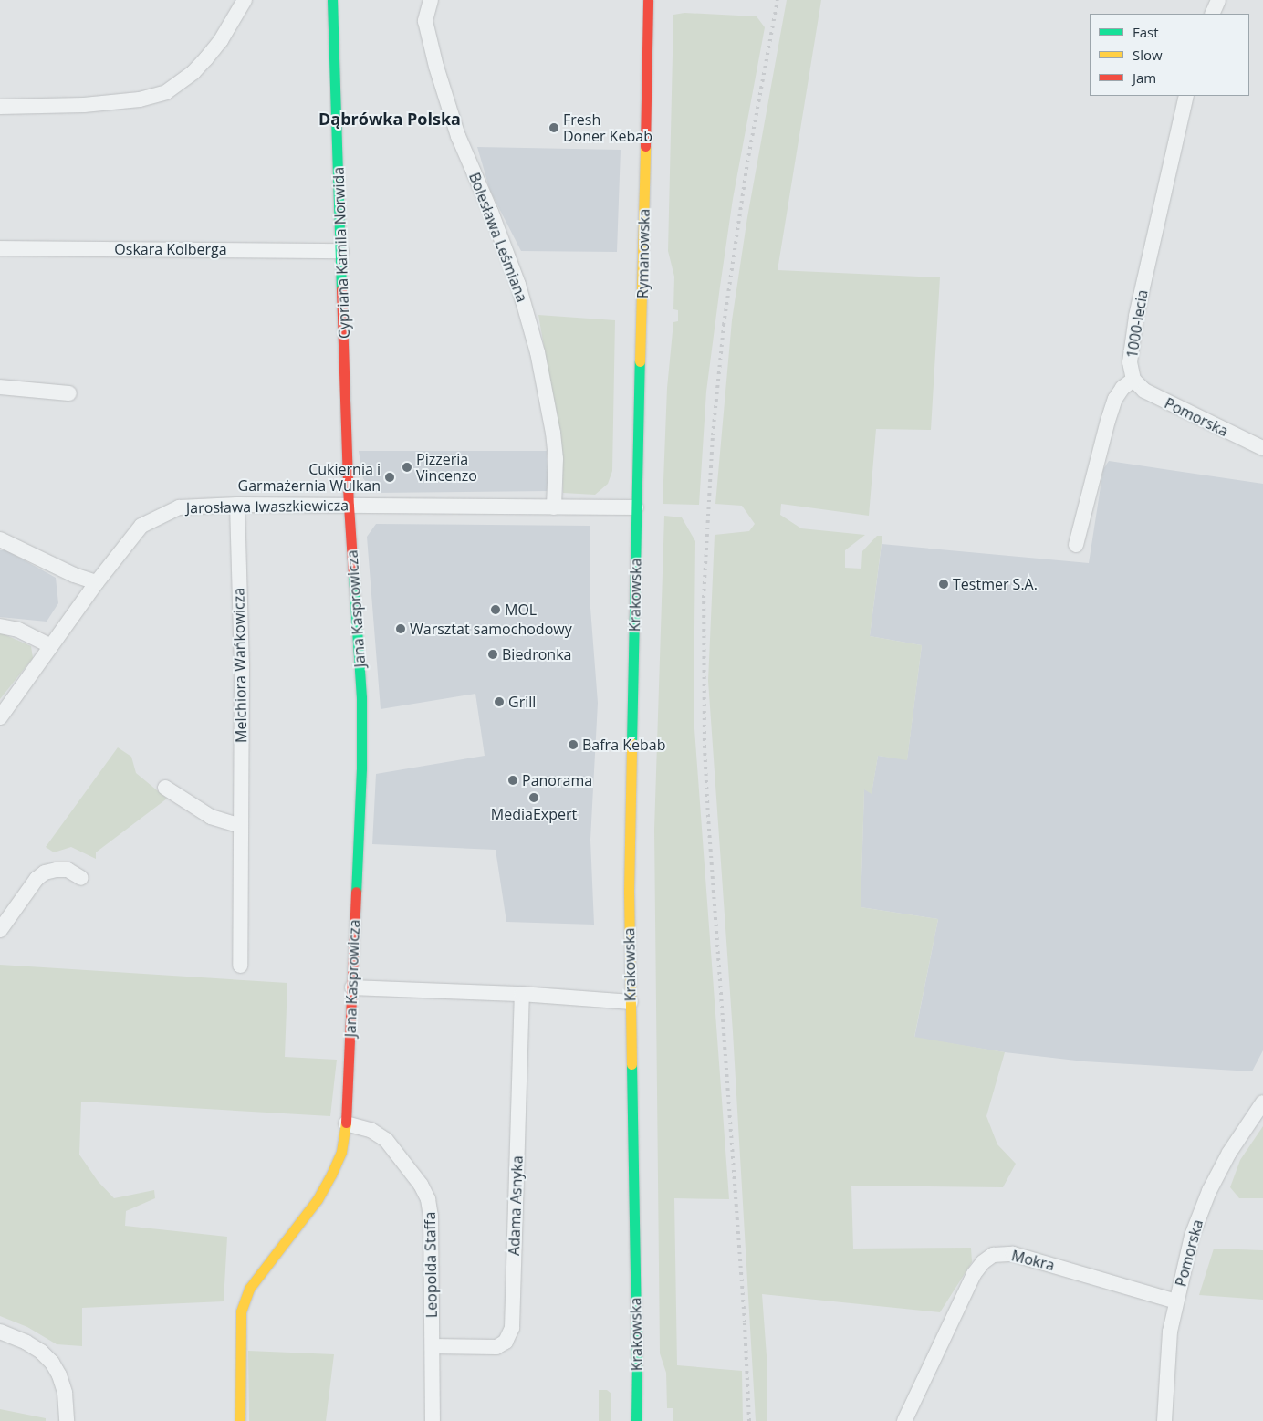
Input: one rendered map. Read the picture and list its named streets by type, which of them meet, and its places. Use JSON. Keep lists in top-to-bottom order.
{
  "streets": {
    "street": [
      "Bolesława Leśmiana",
      "Oskara Kolberga",
      "Cypriana Kamila Norwida",
      "Rymanowska",
      "1000-lecia",
      "Pomorska",
      "Jarosława Iwaszkiewicza",
      "Krakowska",
      "Jana Kasprowicza",
      "Melchiora Wańkowicza",
      "Adama Asnyka",
      "Mokra",
      "Leopolda Staffa"
    ]
  },
  "crossings": [
    ["Bolesława Leśmiana", "Jarosława Iwaszkiewicza"],
    ["Oskara Kolberga", "Cypriana Kamila Norwida"],
    ["Cypriana Kamila Norwida", "Jarosława Iwaszkiewicza"],
    ["Cypriana Kamila Norwida", "Jana Kasprowicza"],
    ["Rymanowska", "Jarosława Iwaszkiewicza"],
    ["Rymanowska", "Krakowska"],
    ["1000-lecia", "Pomorska"],
    ["Pomorska", "Mokra"],
    ["Jarosława Iwaszkiewicza", "Krakowska"],
    ["Jarosława Iwaszkiewicza", "Jana Kasprowicza"],
    ["Jarosława Iwaszkiewicza", "Melchiora Wańkowicza"],
    ["Jana Kasprowicza", "Leopolda Staffa"],
    ["Adama Asnyka", "Leopolda Staffa"]
  ],
  "districts": ["Dąbrówka Polska"],
  "places": [
    "Fresh Doner Kebab",
    "Pizzeria Vincenzo",
    "Cukiernia i Garmażernia Wulkan",
    "Testmer S.A.",
    "MOL",
    "Warsztat samochodowy",
    "Biedronka",
    "Grill",
    "Bafra Kebab",
    "Panorama",
    "MediaExpert"
  ],
  "legend": ["Fast", "Slow", "Jam"]
}
